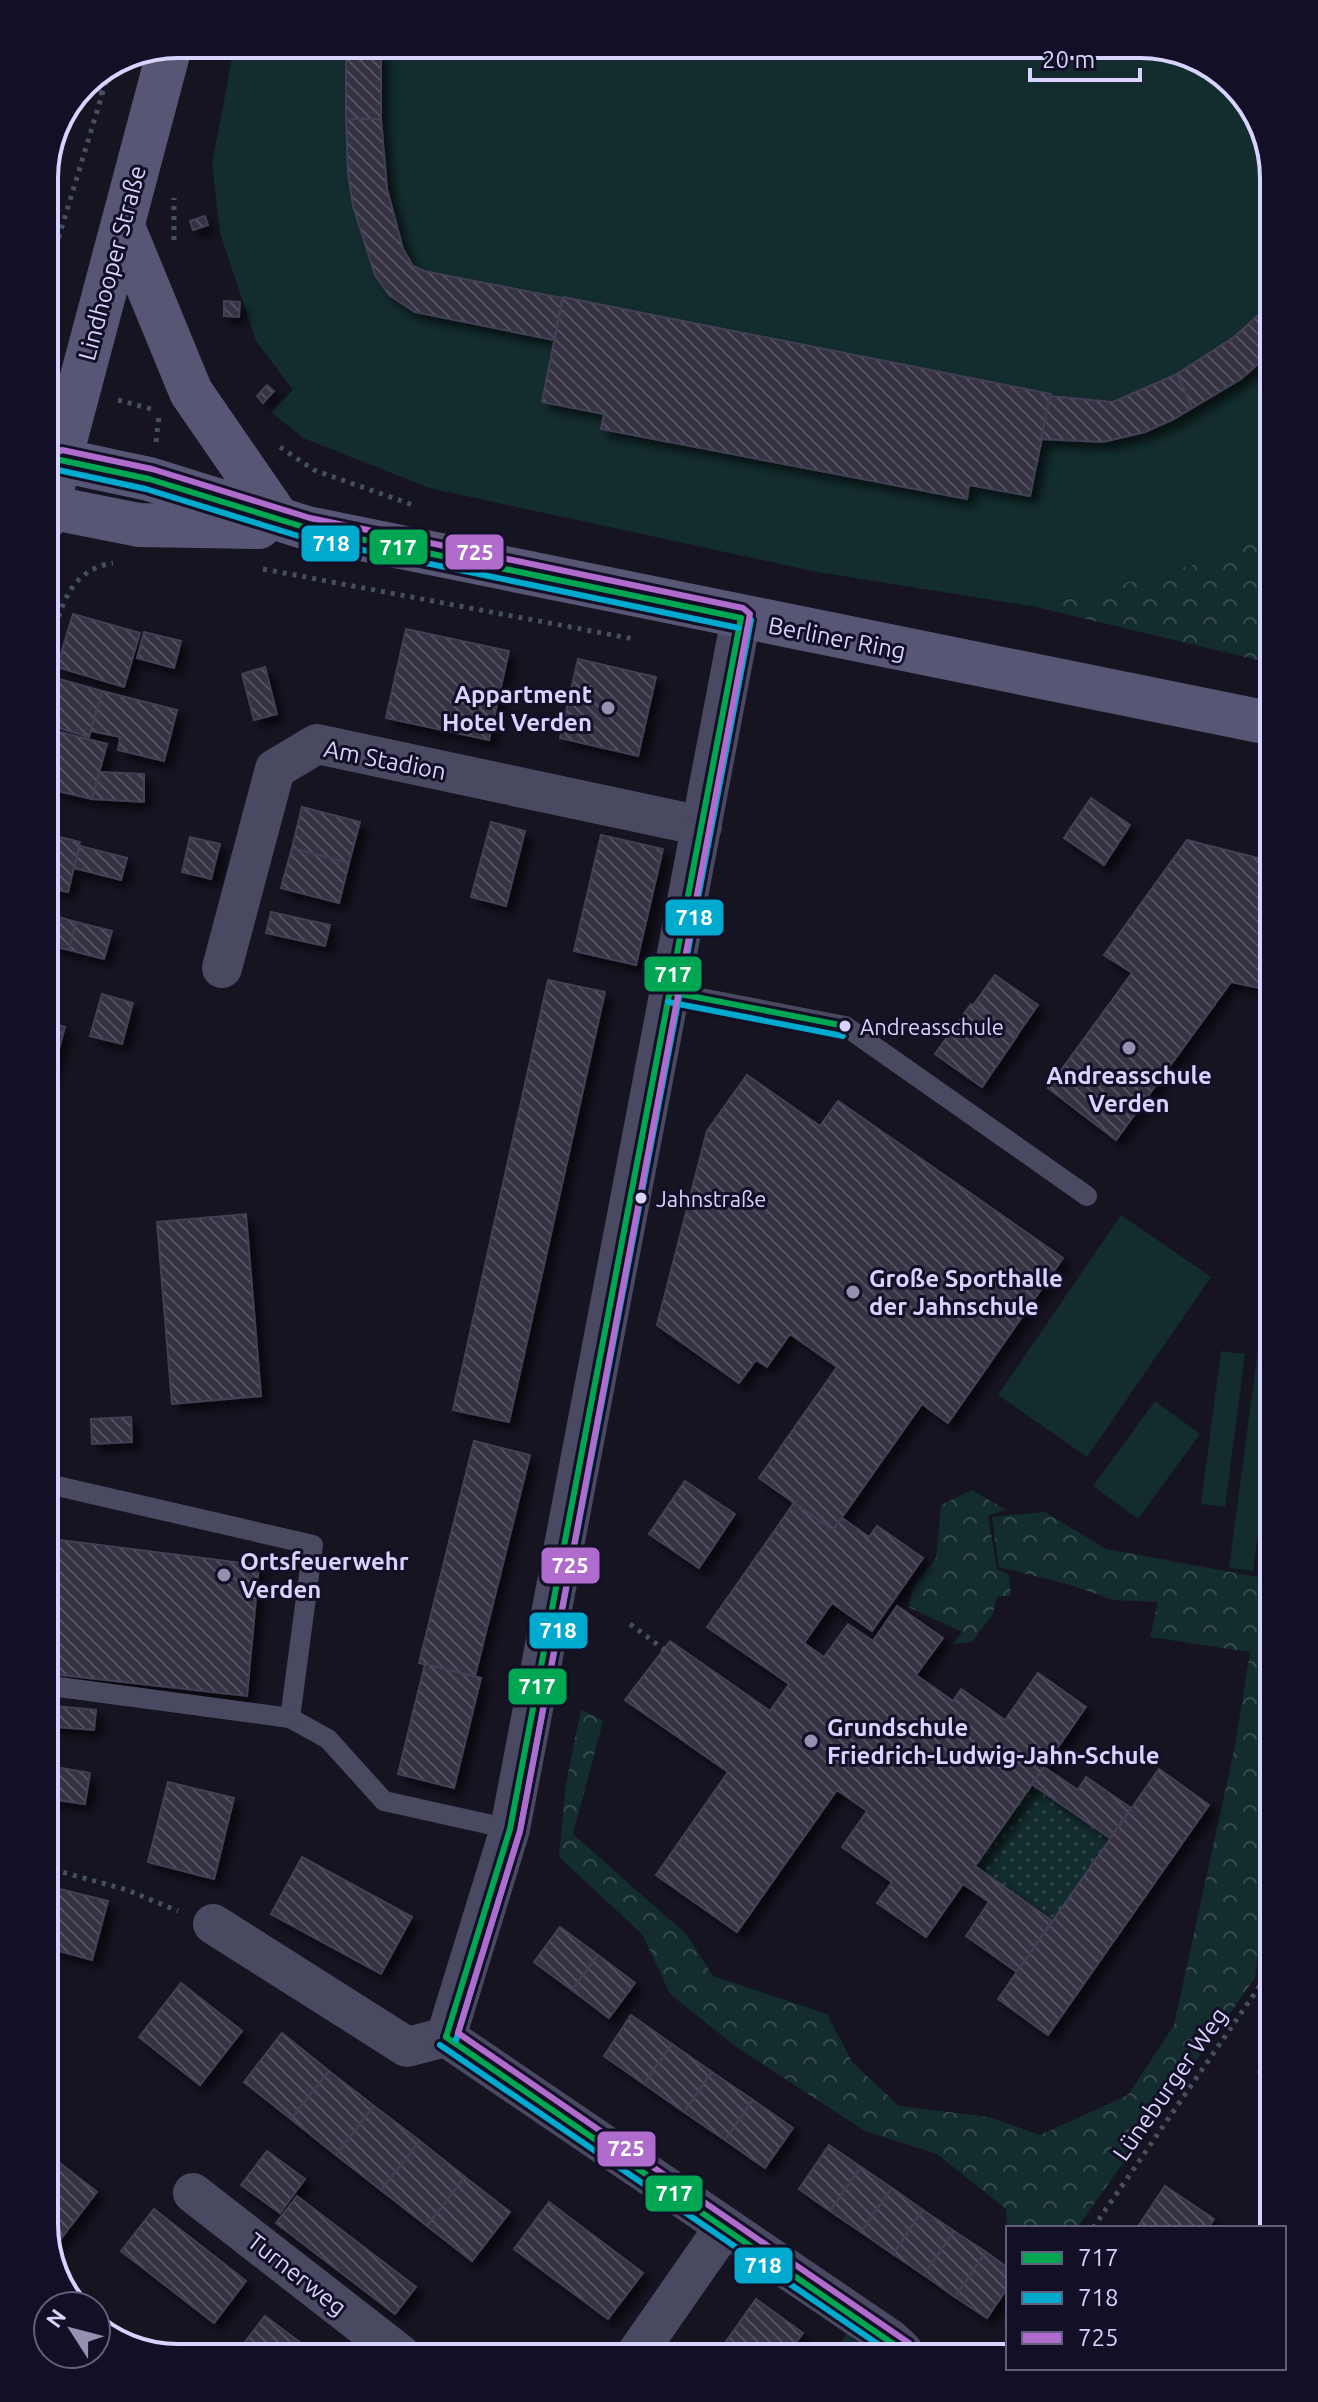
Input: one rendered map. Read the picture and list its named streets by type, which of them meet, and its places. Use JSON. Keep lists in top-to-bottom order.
{
  "streets": {
    "street": [
      "Lindhooper Straße",
      "Berliner Ring",
      "Am Stadion",
      "Turnerweg"
    ],
    "path": ["Lüneburger Weg"]
  },
  "places": [
    "Appartment Hotel Verden",
    "Andreasschule",
    "Andreasschule Verden",
    "Jahnstraße",
    "Große Sporthalle der Jahnschule",
    "Ortsfeuerwehr Verden",
    "Grundschule Friedrich-Ludwig-Jahn-Schule"
  ],
  "lines": ["transit line 725", "transit line 717", "transit line 718"],
  "legend": ["717", "718", "725"],
  "scale_bar": "20 m",
  "north": "top left"
}
